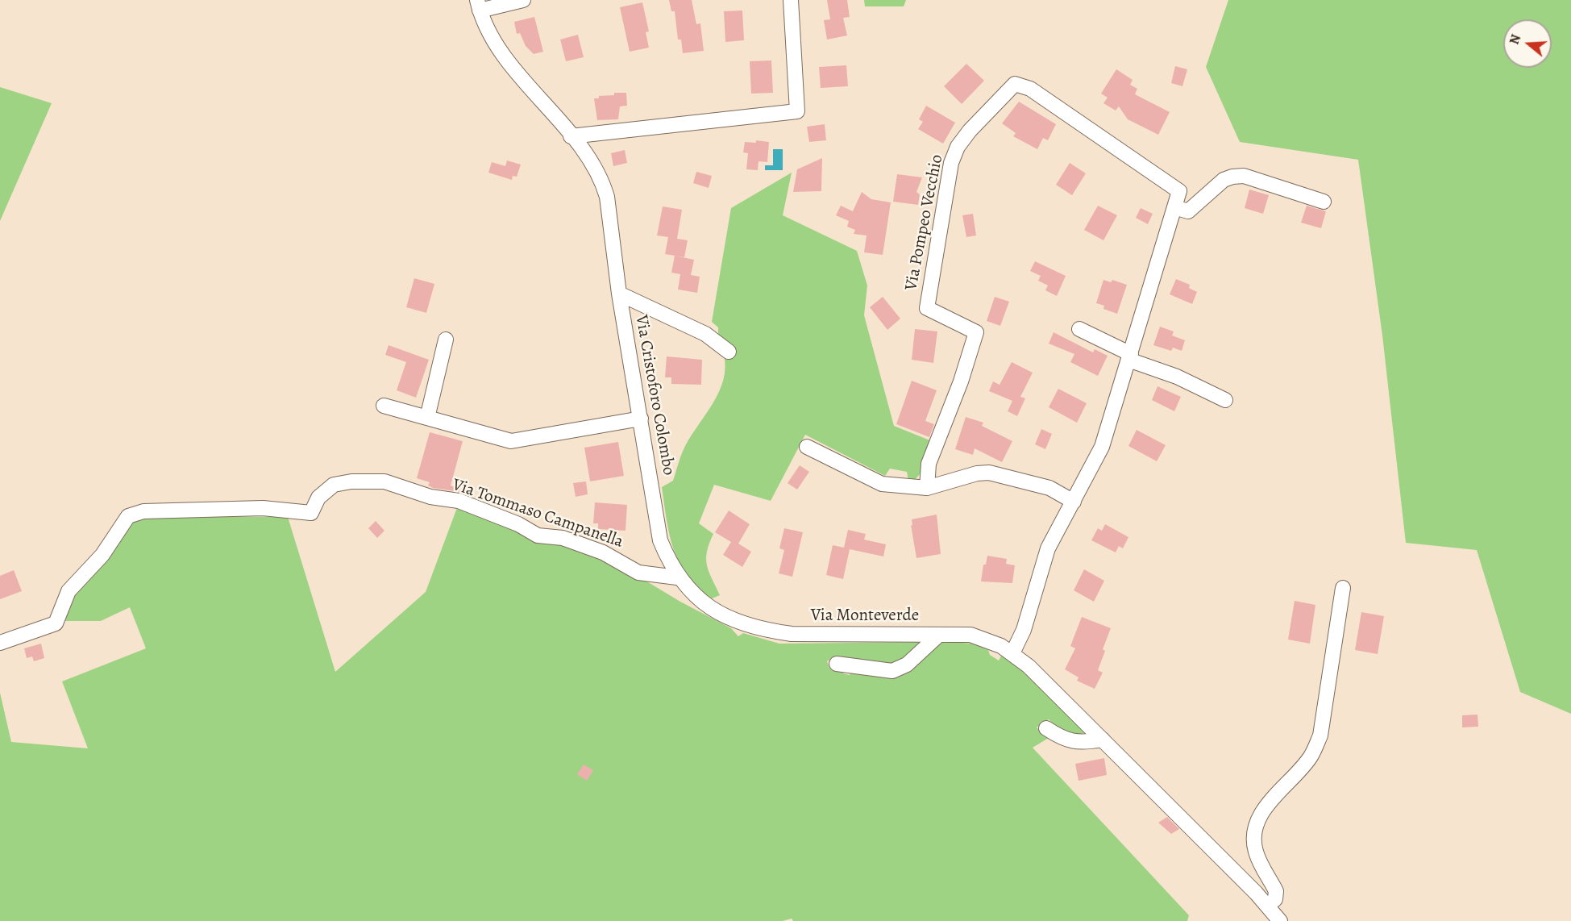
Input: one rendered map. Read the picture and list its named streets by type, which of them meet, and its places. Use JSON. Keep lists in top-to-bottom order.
{
  "streets": {
    "street": [
      "Via Pompeo Vecchio",
      "Via Cristoforo Colombo",
      "Via Tommaso Campanella",
      "Via Monteverde"
    ]
  },
  "crossings": [
    ["Via Pompeo Vecchio", "Via Monteverde"],
    ["Via Cristoforo Colombo", "Via Tommaso Campanella"],
    ["Via Cristoforo Colombo", "Via Monteverde"],
    ["Via Tommaso Campanella", "Via Monteverde"]
  ],
  "north": "left"
}
